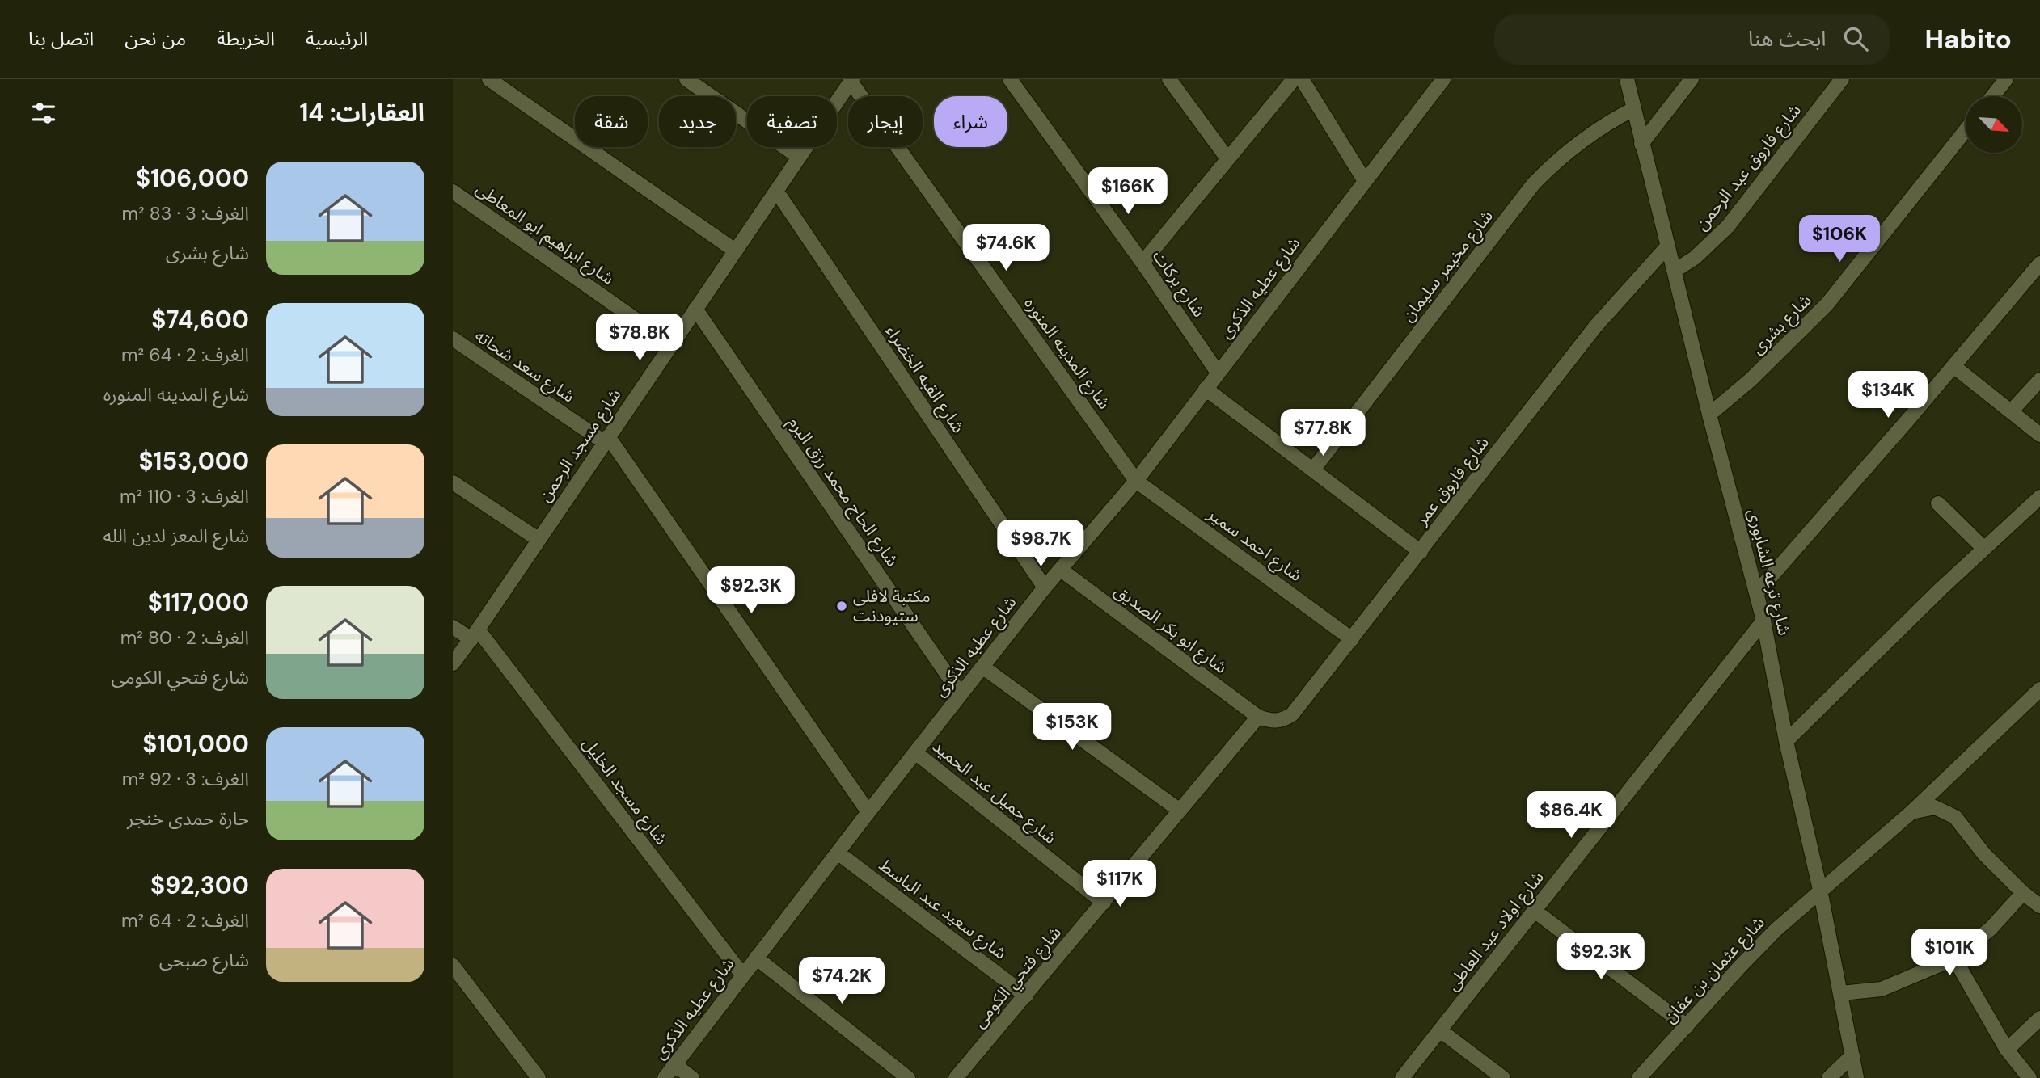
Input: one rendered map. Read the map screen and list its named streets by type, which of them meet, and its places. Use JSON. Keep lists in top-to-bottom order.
{
  "streets": {
    "street": [
      "شارع فاروق عبد الرحمن",
      "شارع ابراهيم ابو المعاطى",
      "شارع مخيمر سليمان",
      "شارع بركات",
      "شارع عطيه الذكرى",
      "شارع بشرى",
      "شارع المدينه المنوره",
      "شارع سعد شحاته",
      "شارع القبه الخضراء",
      "شارع مسجد الرحمن",
      "شارع فاروق عمر",
      "شارع الحاج محمد رزق البرم",
      "شارع احمد سمير",
      "شارع ترعه الشابورى",
      "شارع ابو بكر الصديق",
      "شارع مسجد الخليل",
      "شارع جميل عبد الحميد",
      "شارع سعيد عبد الباسط",
      "شارع اولاد عبد العاطى",
      "شارع عثمان بن عفان",
      "شارع فتحي الكومى"
    ]
  },
  "crossings": [
    ["شارع فاروق عبد الرحمن", "شارع ترعه الشابورى"],
    ["شارع ابراهيم ابو المعاطى", "شارع مسجد الرحمن"],
    ["شارع مخيمر سليمان", "شارع ترعه الشابورى"],
    ["شارع بركات", "شارع عطيه الذكرى"],
    ["شارع عطيه الذكرى", "شارع المدينه المنوره"],
    ["شارع عطيه الذكرى", "شارع القبه الخضراء"],
    ["شارع عطيه الذكرى", "شارع الحاج محمد رزق البرم"],
    ["شارع عطيه الذكرى", "شارع احمد سمير"],
    ["شارع عطيه الذكرى", "شارع ابو بكر الصديق"],
    ["شارع عطيه الذكرى", "شارع مسجد الخليل"],
    ["شارع عطيه الذكرى", "شارع جميل عبد الحميد"],
    ["شارع عطيه الذكرى", "شارع سعيد عبد الباسط"],
    ["شارع بشرى", "شارع ترعه الشابورى"],
    ["شارع المدينه المنوره", "شارع مسجد الرحمن"],
    ["شارع المدينه المنوره", "شارع احمد سمير"],
    ["شارع سعد شحاته", "شارع مسجد الرحمن"],
    ["شارع القبه الخضراء", "شارع مسجد الرحمن"],
    ["شارع مسجد الرحمن", "شارع الحاج محمد رزق البرم"],
    ["شارع مسجد الرحمن", "شارع مسجد الخليل"],
    ["شارع فاروق عمر", "شارع احمد سمير"],
    ["شارع فاروق عمر", "شارع ترعه الشابورى"],
    ["شارع فاروق عمر", "شارع ابو بكر الصديق"],
    ["شارع فاروق عمر", "شارع فتحي الكومى"],
    ["شارع ترعه الشابورى", "شارع اولاد عبد العاطى"],
    ["شارع ترعه الشابورى", "شارع عثمان بن عفان"],
    ["شارع ابو بكر الصديق", "شارع فتحي الكومى"],
    ["شارع جميل عبد الحميد", "شارع فتحي الكومى"],
    ["شارع سعيد عبد الباسط", "شارع فتحي الكومى"]
  ],
  "places": ["مكتبة لافلى ستيودنت"],
  "north": "bottom right",
  "page": {
    "header": "Habito",
    "search": "ابحث هنا",
    "nav": [
      "الرئيسية",
      "الخريطة",
      "من نحن",
      "اتصل بنا"
    ],
    "heading": "العقارات: 14",
    "chip": [
      "شراء",
      "إيجار",
      "تصفية",
      "جديد",
      "شقة"
    ],
    "list": [
      {
        "name": "$106,000",
        "note": "الغرف: 3 · 83 m² · شارع بشرى"
      },
      {
        "name": "$74,600",
        "note": "الغرف: 2 · 64 m² · شارع المدينه المنوره"
      },
      {
        "name": "$153,000",
        "note": "الغرف: 3 · 110 m² · شارع المعز لدين الله"
      },
      {
        "name": "$117,000",
        "note": "الغرف: 2 · 80 m² · شارع فتحي الكومى"
      },
      {
        "name": "$101,000",
        "note": "الغرف: 3 · 92 m² · حارة حمدى خنجر"
      },
      {
        "name": "$92,300",
        "note": "الغرف: 2 · 64 m² · شارع صبحى"
      }
    ],
    "price": [
      "$166K",
      "$106K",
      "$74.6K",
      "$78.8K",
      "$134K",
      "$77.8K",
      "$98.7K",
      "$92.3K",
      "$153K",
      "$86.4K",
      "$117K",
      "$101K",
      "$92.3K",
      "$74.2K"
    ]
  }
}
